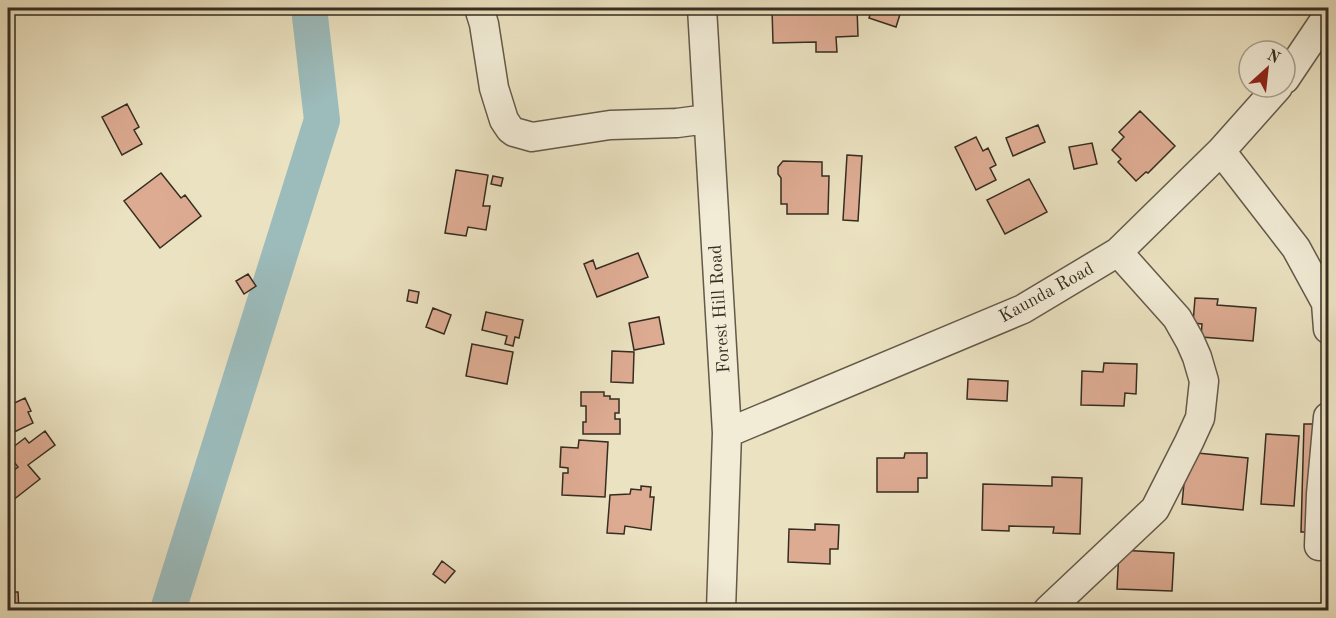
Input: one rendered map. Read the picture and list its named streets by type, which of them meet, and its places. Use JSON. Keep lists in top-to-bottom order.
{
  "streets": {
    "street": ["Kaunda Road", "Forest Hill Road"]
  },
  "crossings": [
    ["Kaunda Road", "Forest Hill Road"]
  ],
  "north": "top right"
}
